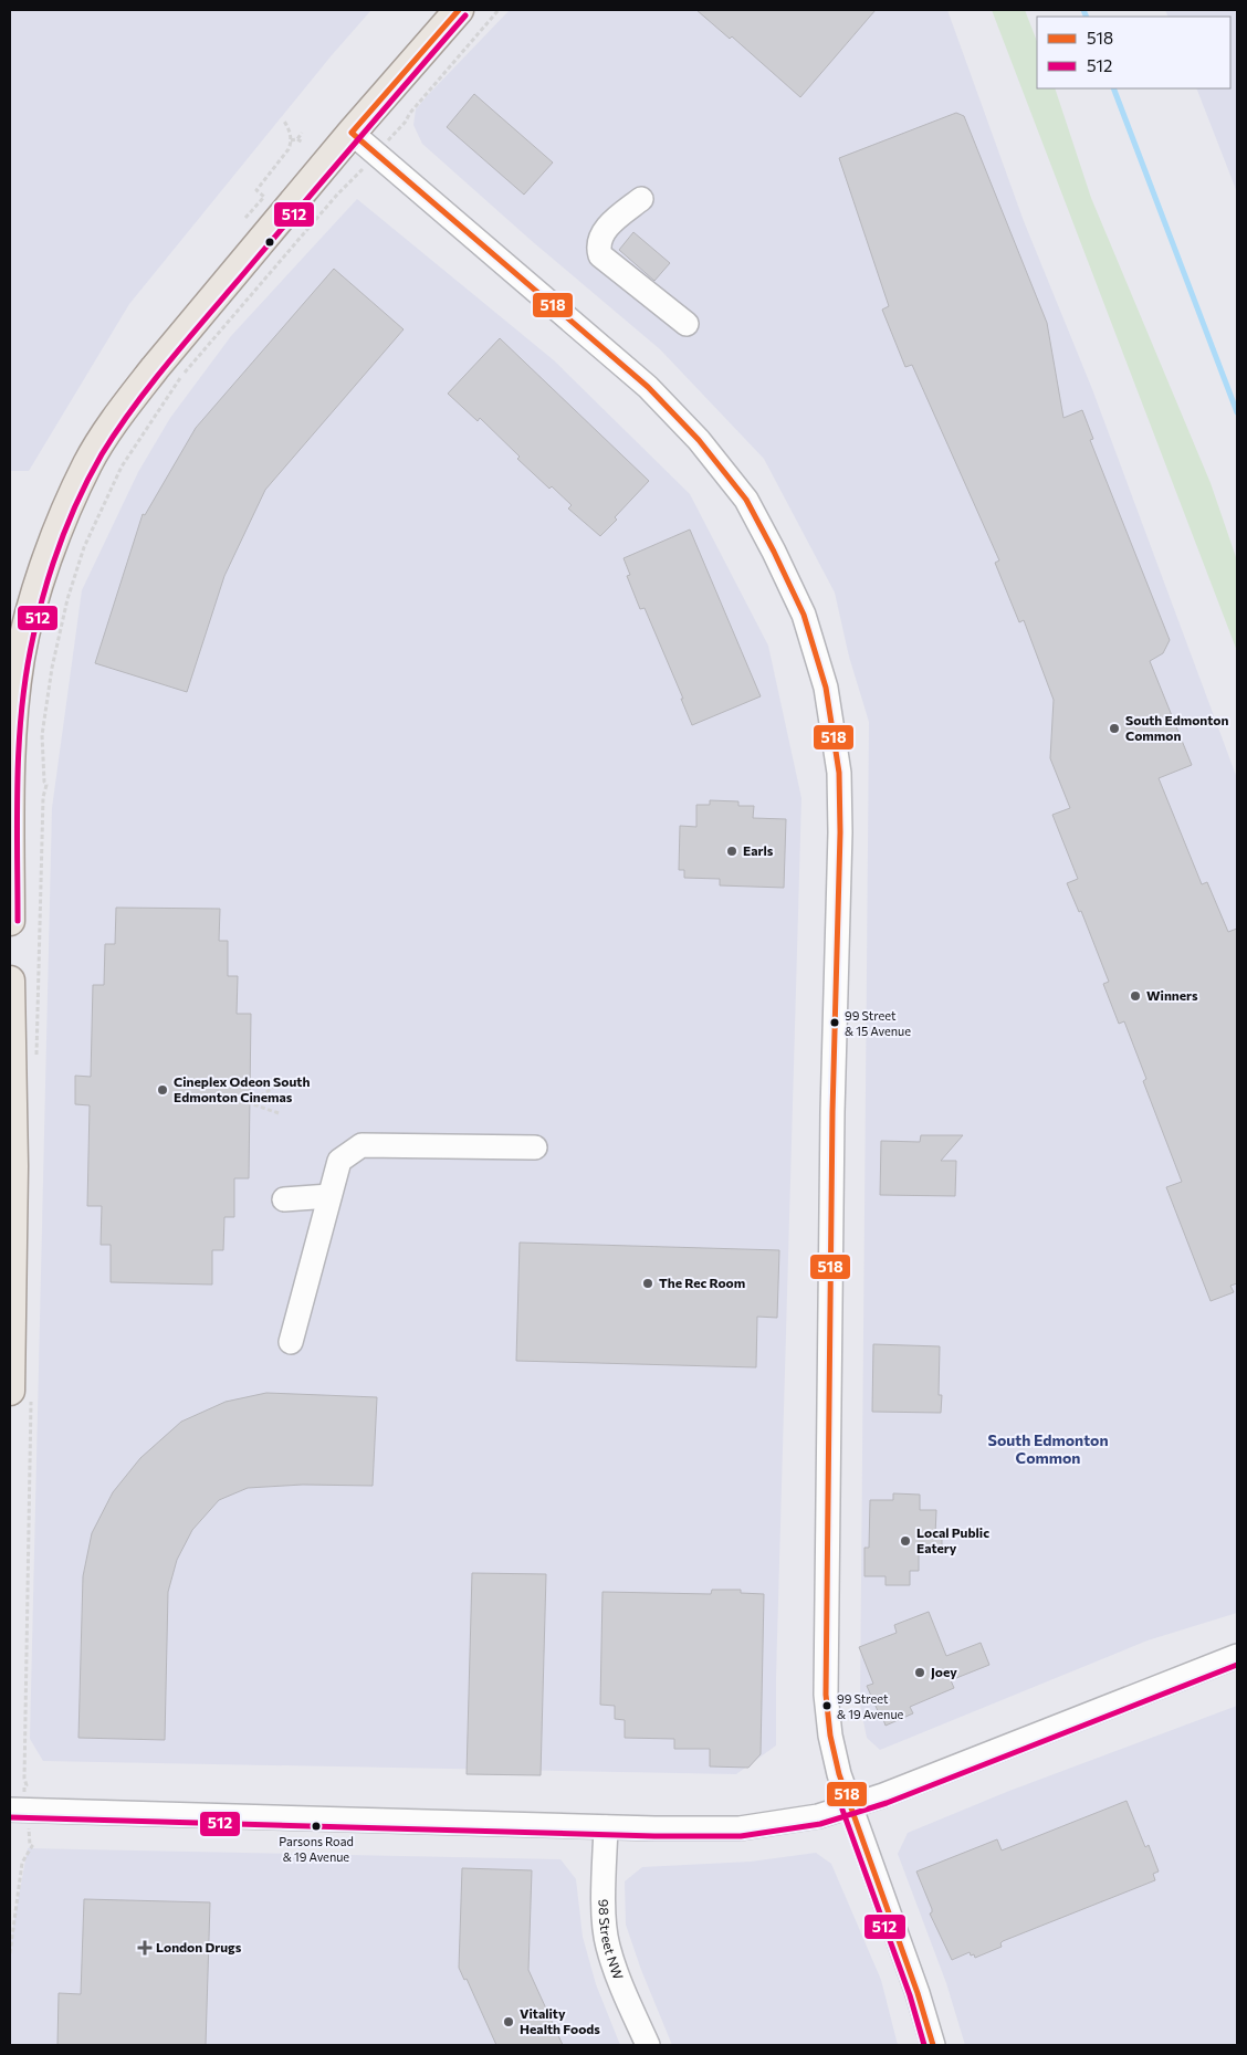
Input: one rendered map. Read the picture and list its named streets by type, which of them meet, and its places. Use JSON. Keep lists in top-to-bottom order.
{
  "streets": {
    "street": ["98 Street NW"]
  },
  "districts": ["South Edmonton Common"],
  "places": {
    "other": [
      "South Edmonton Common",
      "Earls",
      "Winners",
      "99 Street & 15 Avenue",
      "Cineplex Odeon South Edmonton Cinemas",
      "The Rec Room",
      "Local Public Eatery",
      "Joey",
      "99 Street & 19 Avenue",
      "Parsons Road & 19 Avenue",
      "Vitality Health Foods"
    ],
    "health": ["London Drugs"]
  },
  "lines": ["transit line 518", "transit line 512"],
  "legend": ["518", "512"]
}
